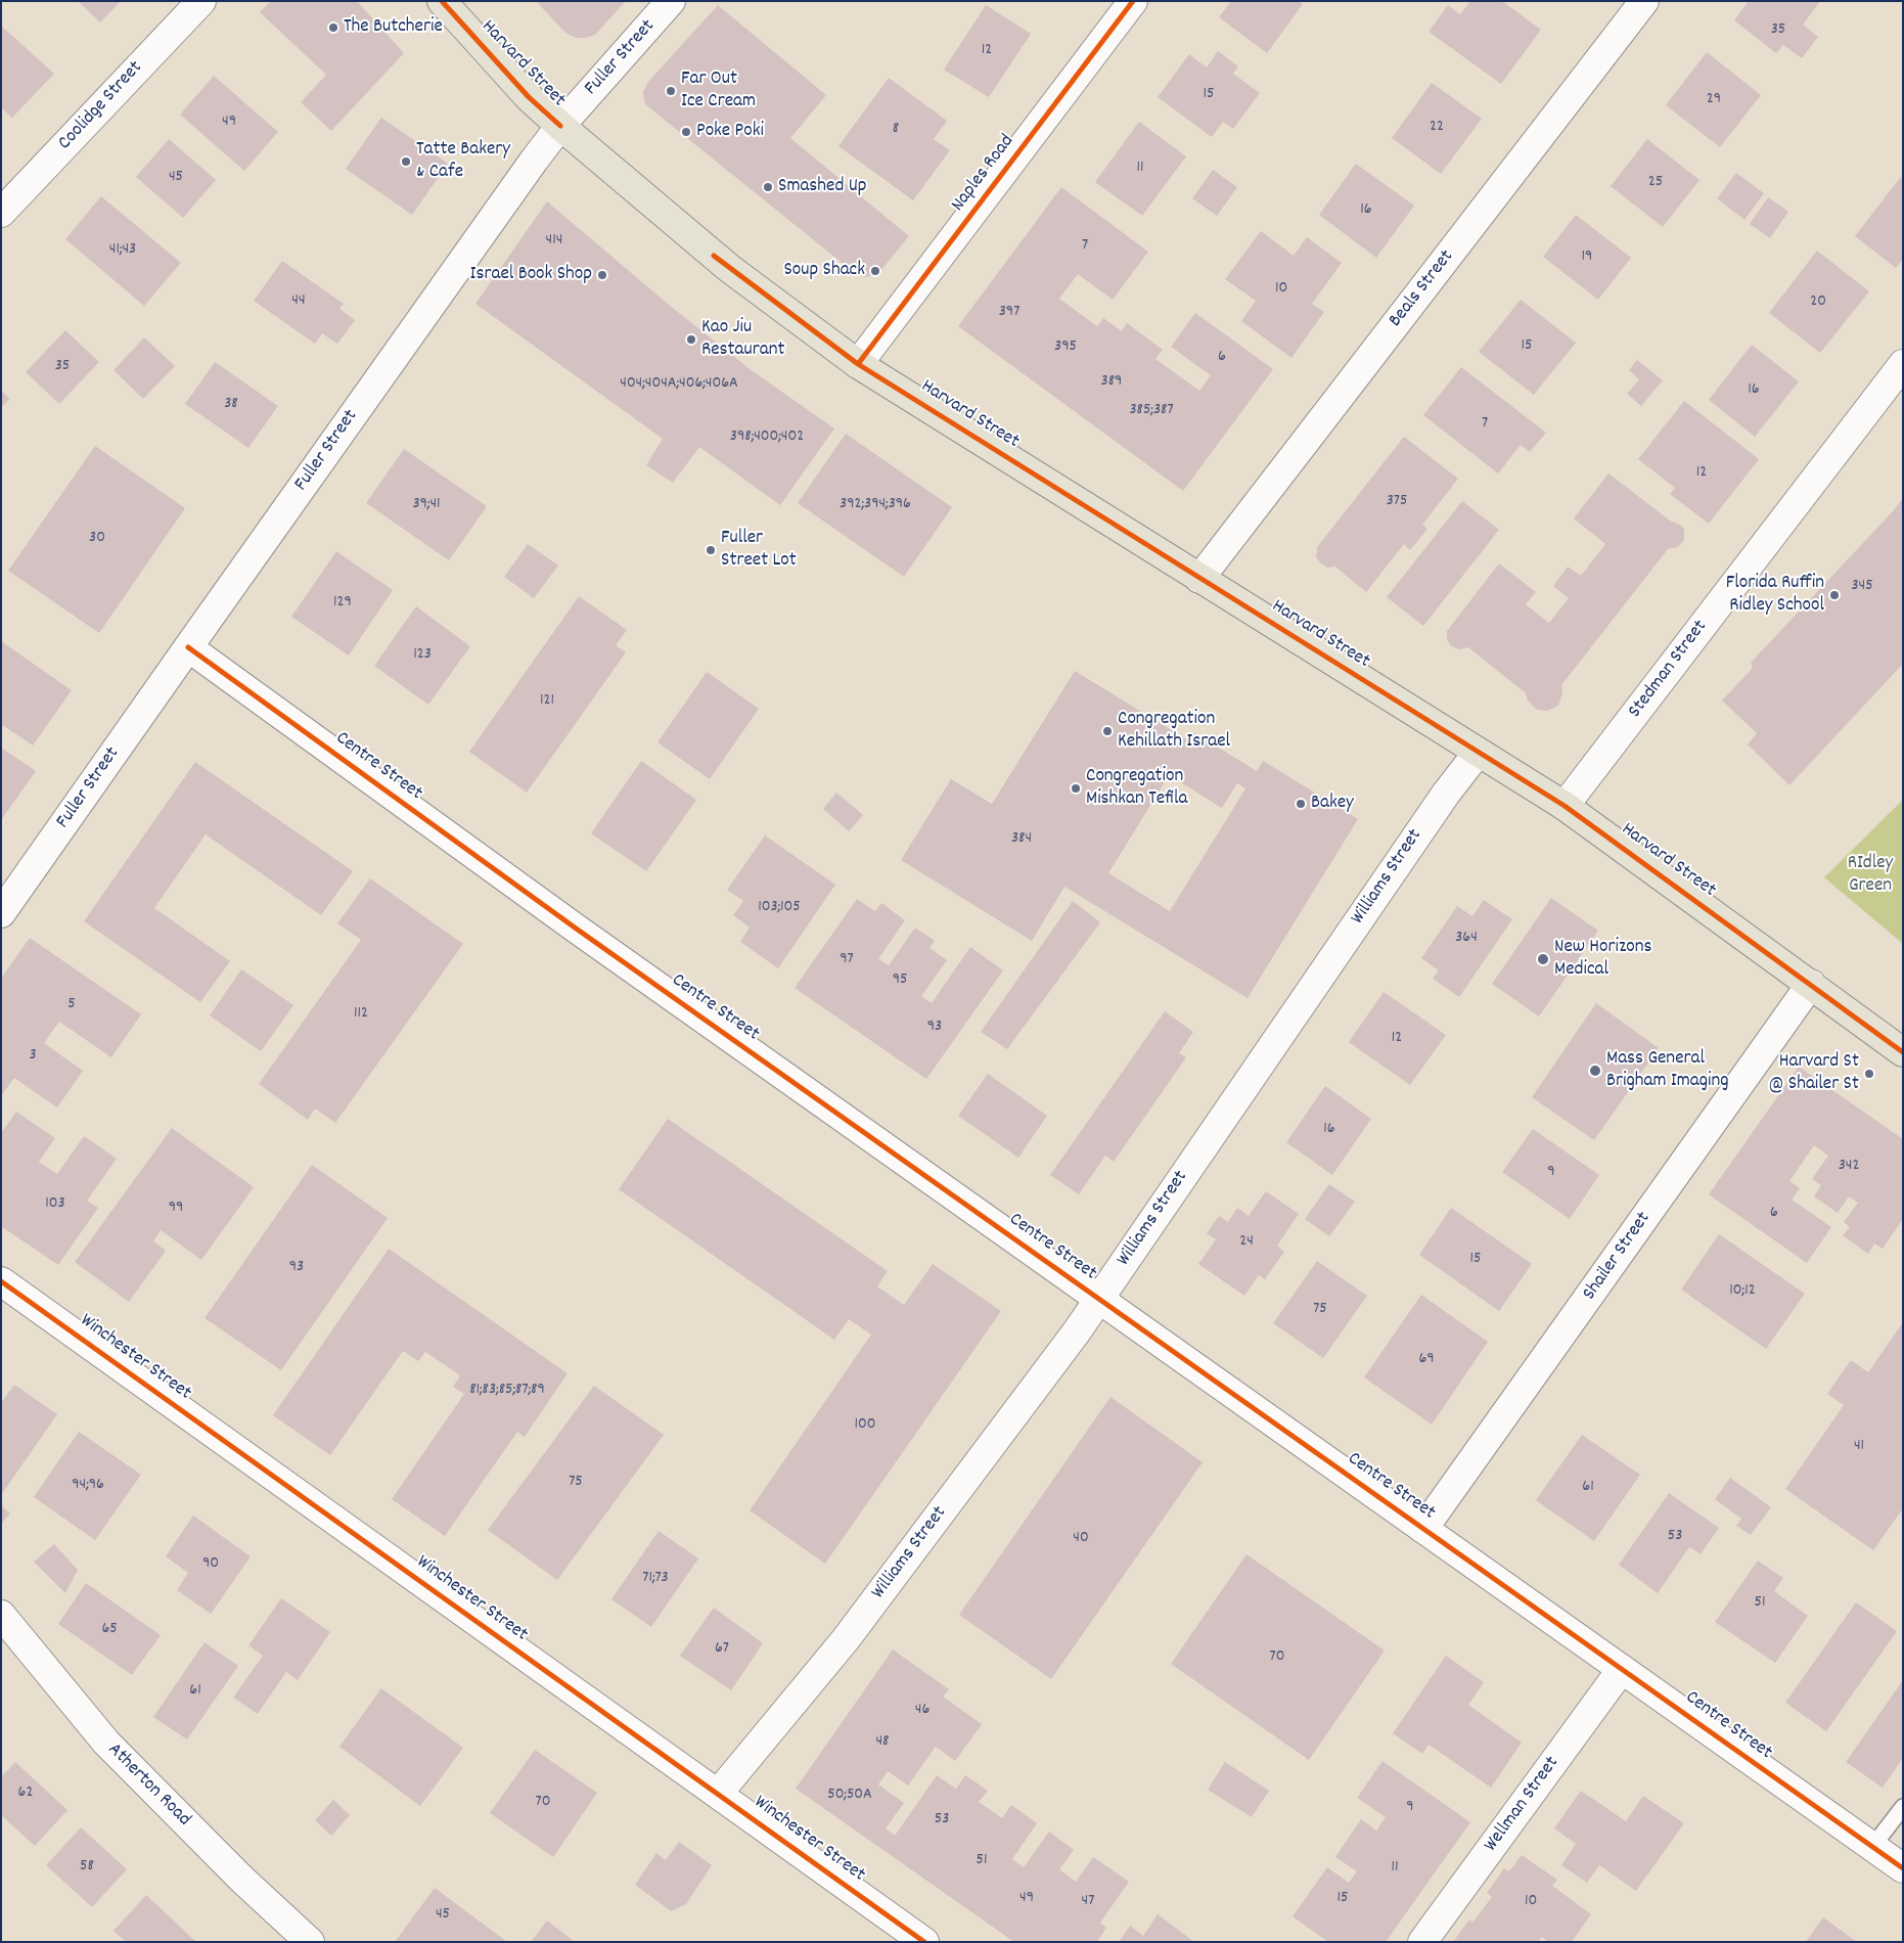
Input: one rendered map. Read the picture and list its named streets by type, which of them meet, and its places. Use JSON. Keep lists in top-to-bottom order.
{
  "streets": {
    "main road": ["Harvard Street"],
    "street": [
      "Fuller Street",
      "Coolidge Street",
      "Naples Road",
      "Beals Street",
      "Stedman Street",
      "Centre Street",
      "Williams Street",
      "Shailer Street",
      "Winchester Street",
      "Atherton Road",
      "Wellman Street"
    ]
  },
  "crossings": [
    ["Fuller Street", "Harvard Street"],
    ["Fuller Street", "Centre Street"],
    ["Harvard Street", "Naples Road"],
    ["Harvard Street", "Beals Street"],
    ["Harvard Street", "Stedman Street"],
    ["Harvard Street", "Williams Street"],
    ["Harvard Street", "Shailer Street"],
    ["Centre Street", "Williams Street"],
    ["Centre Street", "Shailer Street"],
    ["Centre Street", "Wellman Street"],
    ["Williams Street", "Winchester Street"]
  ],
  "parks": ["RIdley Green"],
  "places": [
    "The Butcherie",
    "Far Out Ice Cream",
    "Poke Poki",
    "Tatte Bakery & Cafe",
    "Smashed Up",
    "Soup Shack",
    "Israel Book Shop",
    "Kao Jiu Restaurant",
    "Fuller Street Lot",
    "Florida Ruffin Ridley School",
    "Congregation Kehillath Israel",
    "Congregation Mishkan Tefila",
    "Bakey",
    "New Horizons Medical",
    "Mass General Brigham Imaging",
    "Harvard St @ Shailer St"
  ],
  "house_numbers": [
    "35",
    "12",
    "15",
    "29",
    "49",
    "22",
    "8",
    "11",
    "45",
    "25",
    "16",
    "414",
    "7",
    "41;43",
    "19",
    "10",
    "44",
    "20",
    "397",
    "15",
    "395",
    "6",
    "35",
    "389",
    "404;404A;406;406A",
    "16",
    "38",
    "385;387",
    "7",
    "398;400;402",
    "12",
    "375",
    "39;41",
    "392;394;396",
    "30",
    "345",
    "129",
    "123",
    "121",
    "384",
    "103;105",
    "364",
    "97",
    "95",
    "5",
    "112",
    "93",
    "12",
    "3",
    "16",
    "342",
    "9",
    "103",
    "99",
    "6",
    "24",
    "15",
    "93",
    "10;12",
    "75",
    "69",
    "81;83;85;87;89",
    "100",
    "41",
    "75",
    "94;96",
    "61",
    "53",
    "40",
    "90",
    "71;73",
    "51",
    "65",
    "67",
    "70",
    "61",
    "46",
    "48",
    "62",
    "50;50A",
    "70",
    "9",
    "53",
    "51",
    "58",
    "11",
    "49",
    "15",
    "47",
    "10",
    "45"
  ]
}
